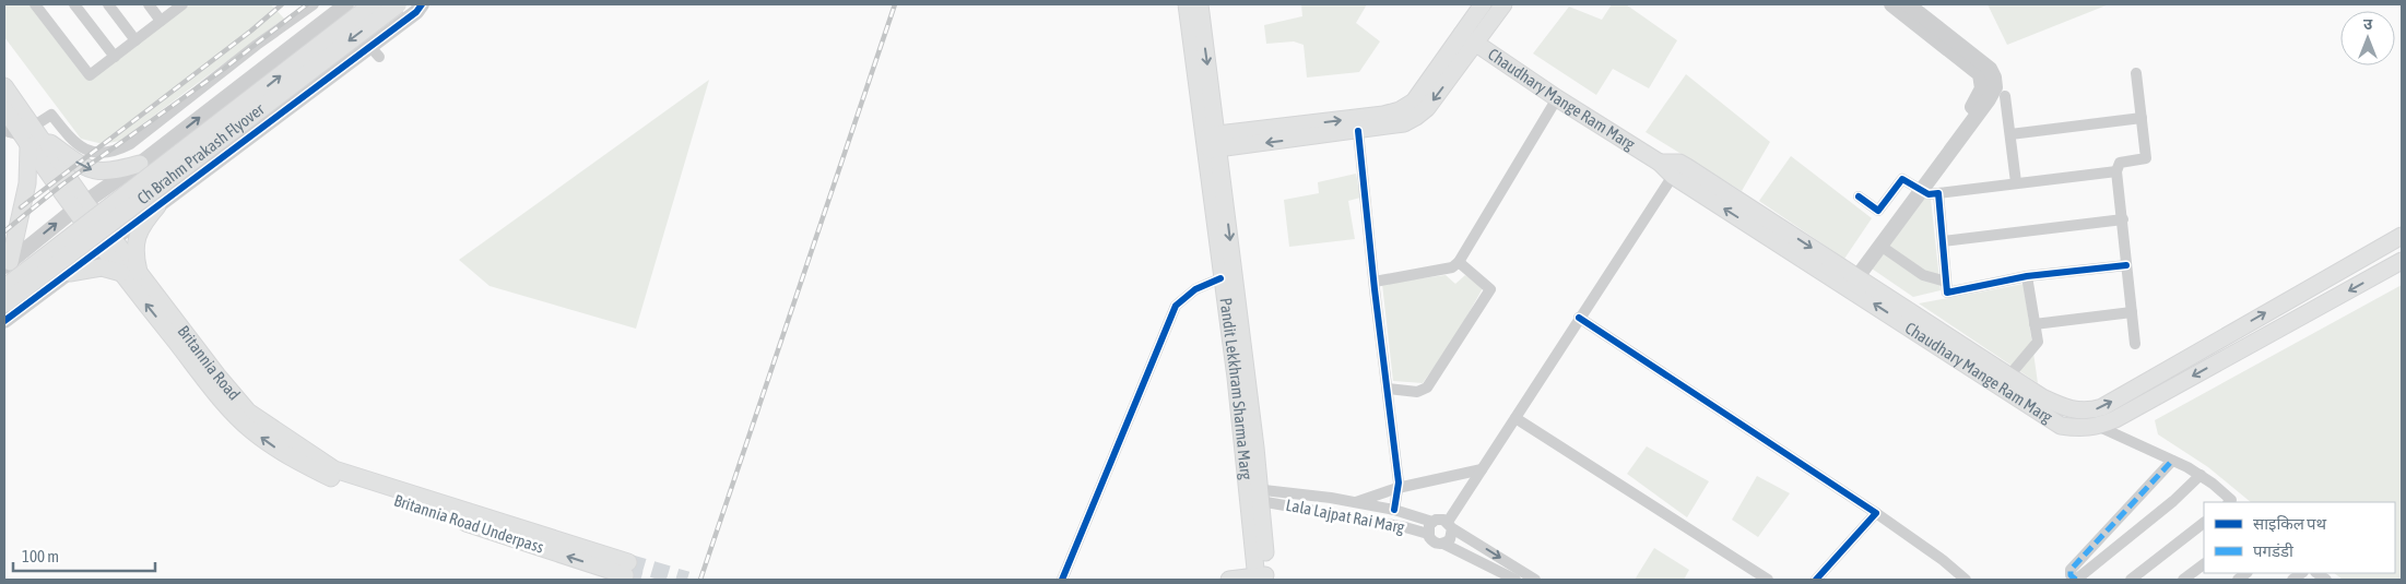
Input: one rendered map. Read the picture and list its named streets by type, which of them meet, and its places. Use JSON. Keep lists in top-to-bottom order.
{
  "streets": {
    "main road": [
      "Chaudhary Mange Ram Marg",
      "Ch Brahm Prakash Flyover",
      "Britannia Road",
      "Pandit Lekkhram Sharma Marg",
      "Britannia Road Underpass"
    ],
    "street": ["Lala Lajpat Rai Marg"]
  },
  "crossings": [
    ["Britannia Road", "Britannia Road Underpass"],
    ["Pandit Lekkhram Sharma Marg", "Lala Lajpat Rai Marg"]
  ],
  "legend": ["साइकिल पथ", "पगडंडी"],
  "scale_bar": "100 m",
  "north": "top"
}
